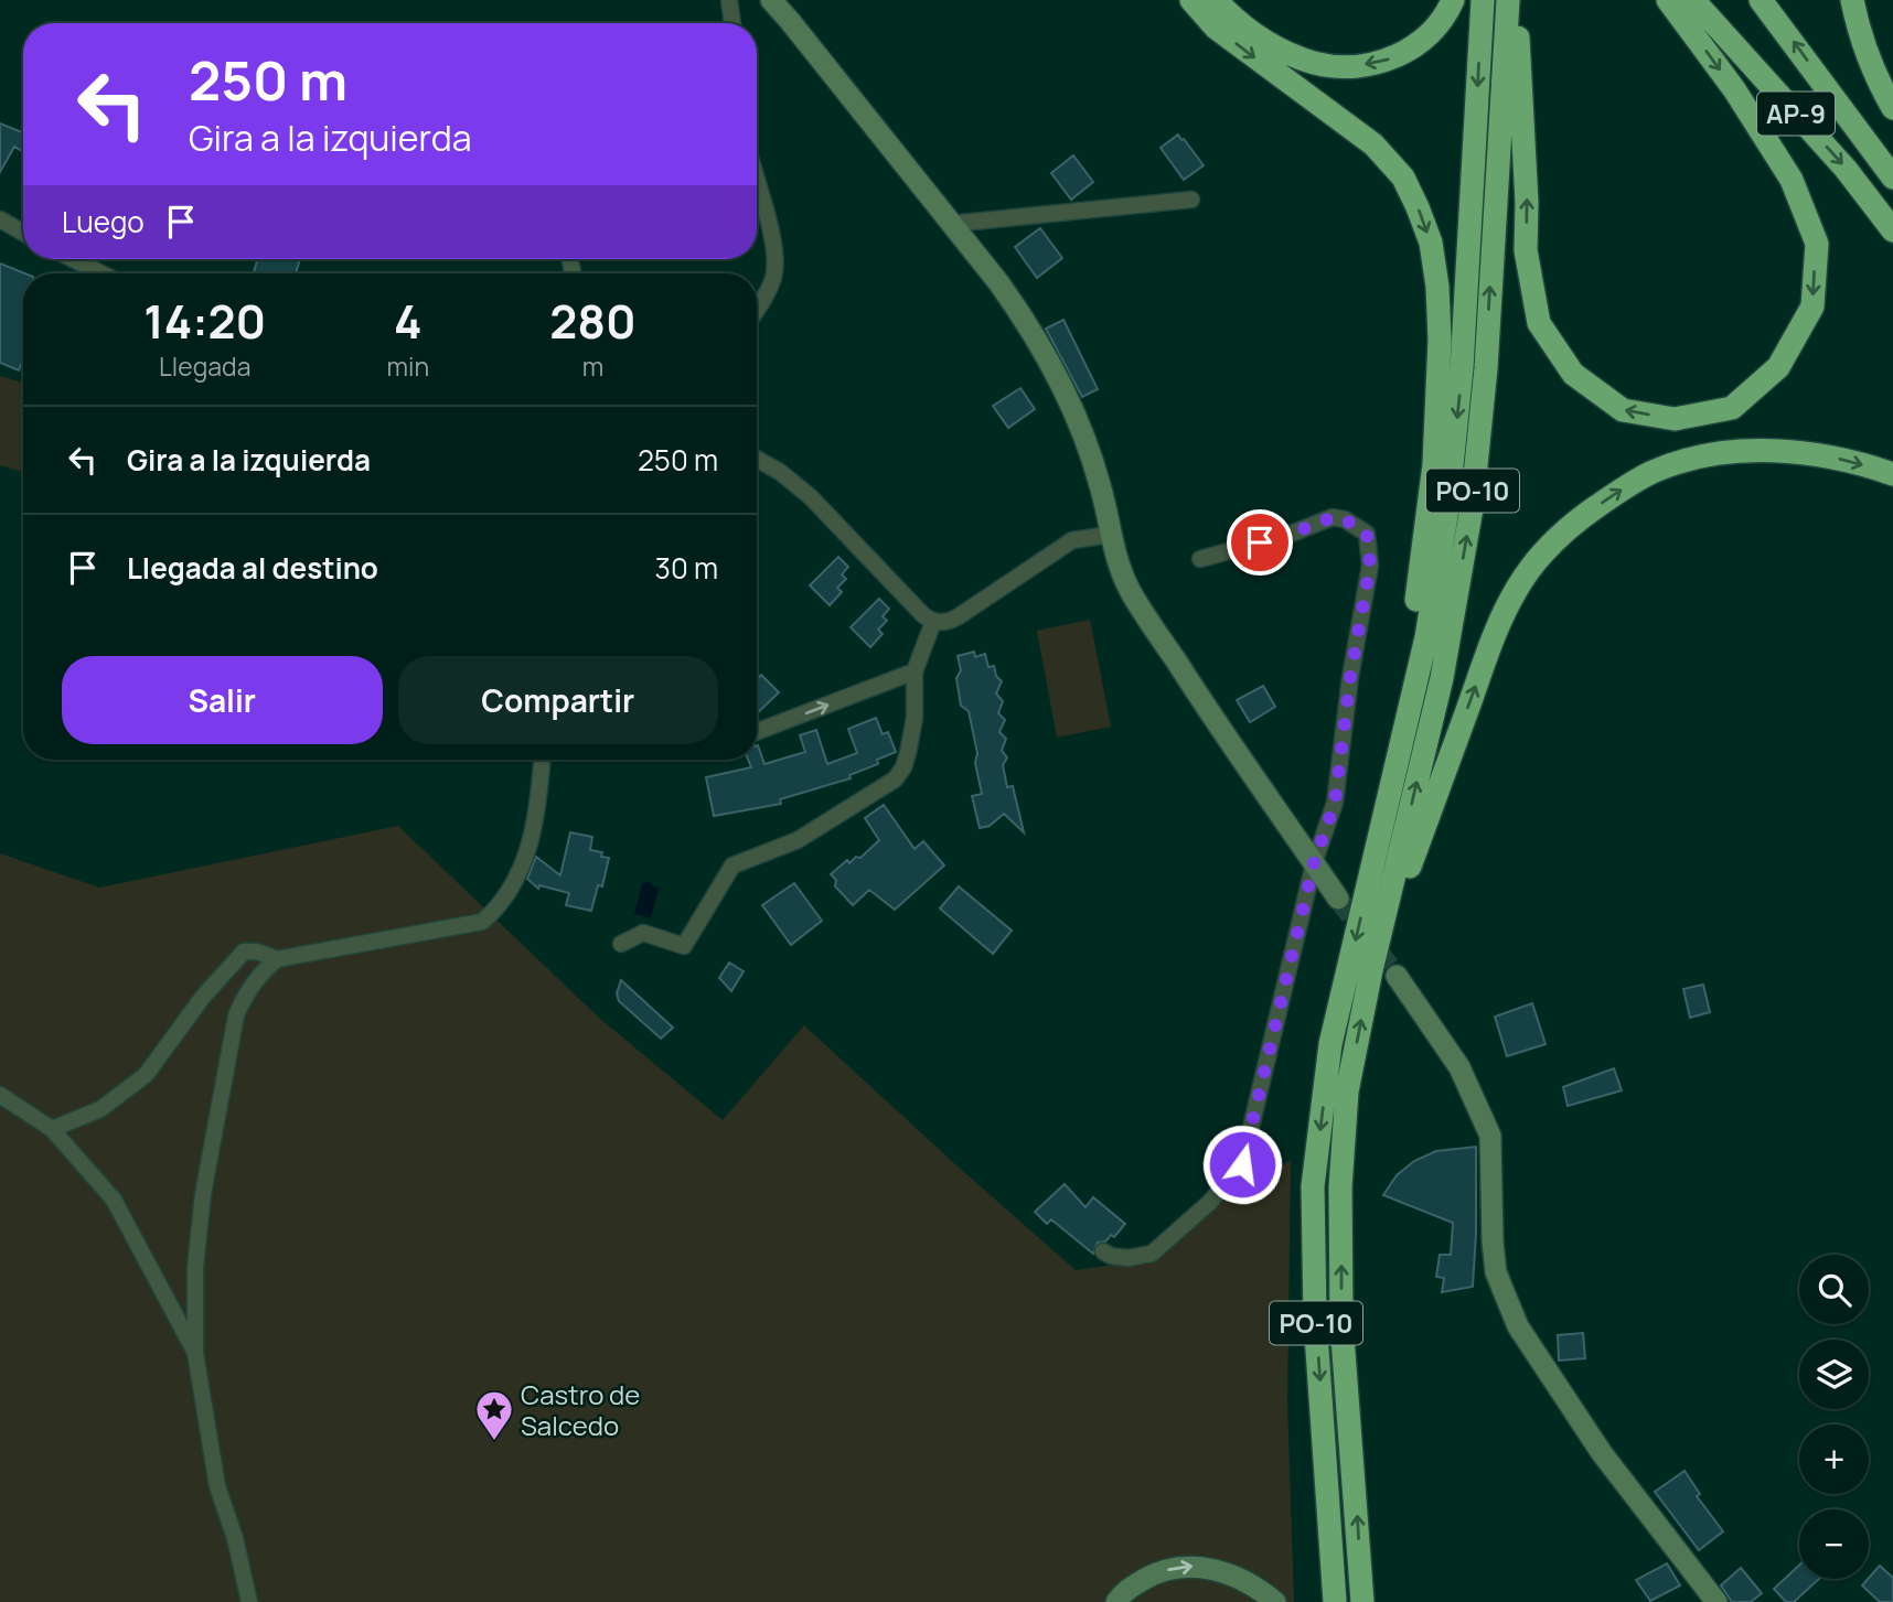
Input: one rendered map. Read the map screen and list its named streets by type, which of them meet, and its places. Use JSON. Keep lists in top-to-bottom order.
{
  "streets": {
    "highway": ["AP-9", "PO-10"]
  },
  "places": {
    "place": ["Castro de Salcedo"]
  },
  "page": {
    "turn": ["250 m", "Gira a la izquierda"],
    "then": "Luego",
    "eta": [
      "14:20",
      "Llegada",
      "4",
      "min",
      "280",
      "m"
    ],
    "list": [
      {
        "name": "Gira a la izquierda",
        "value": "250 m"
      },
      {
        "name": "Llegada al destino",
        "value": "30 m"
      }
    ],
    "buttons": ["Salir", "Compartir"],
    "map_buttons": ["+", "−"]
  }
}
